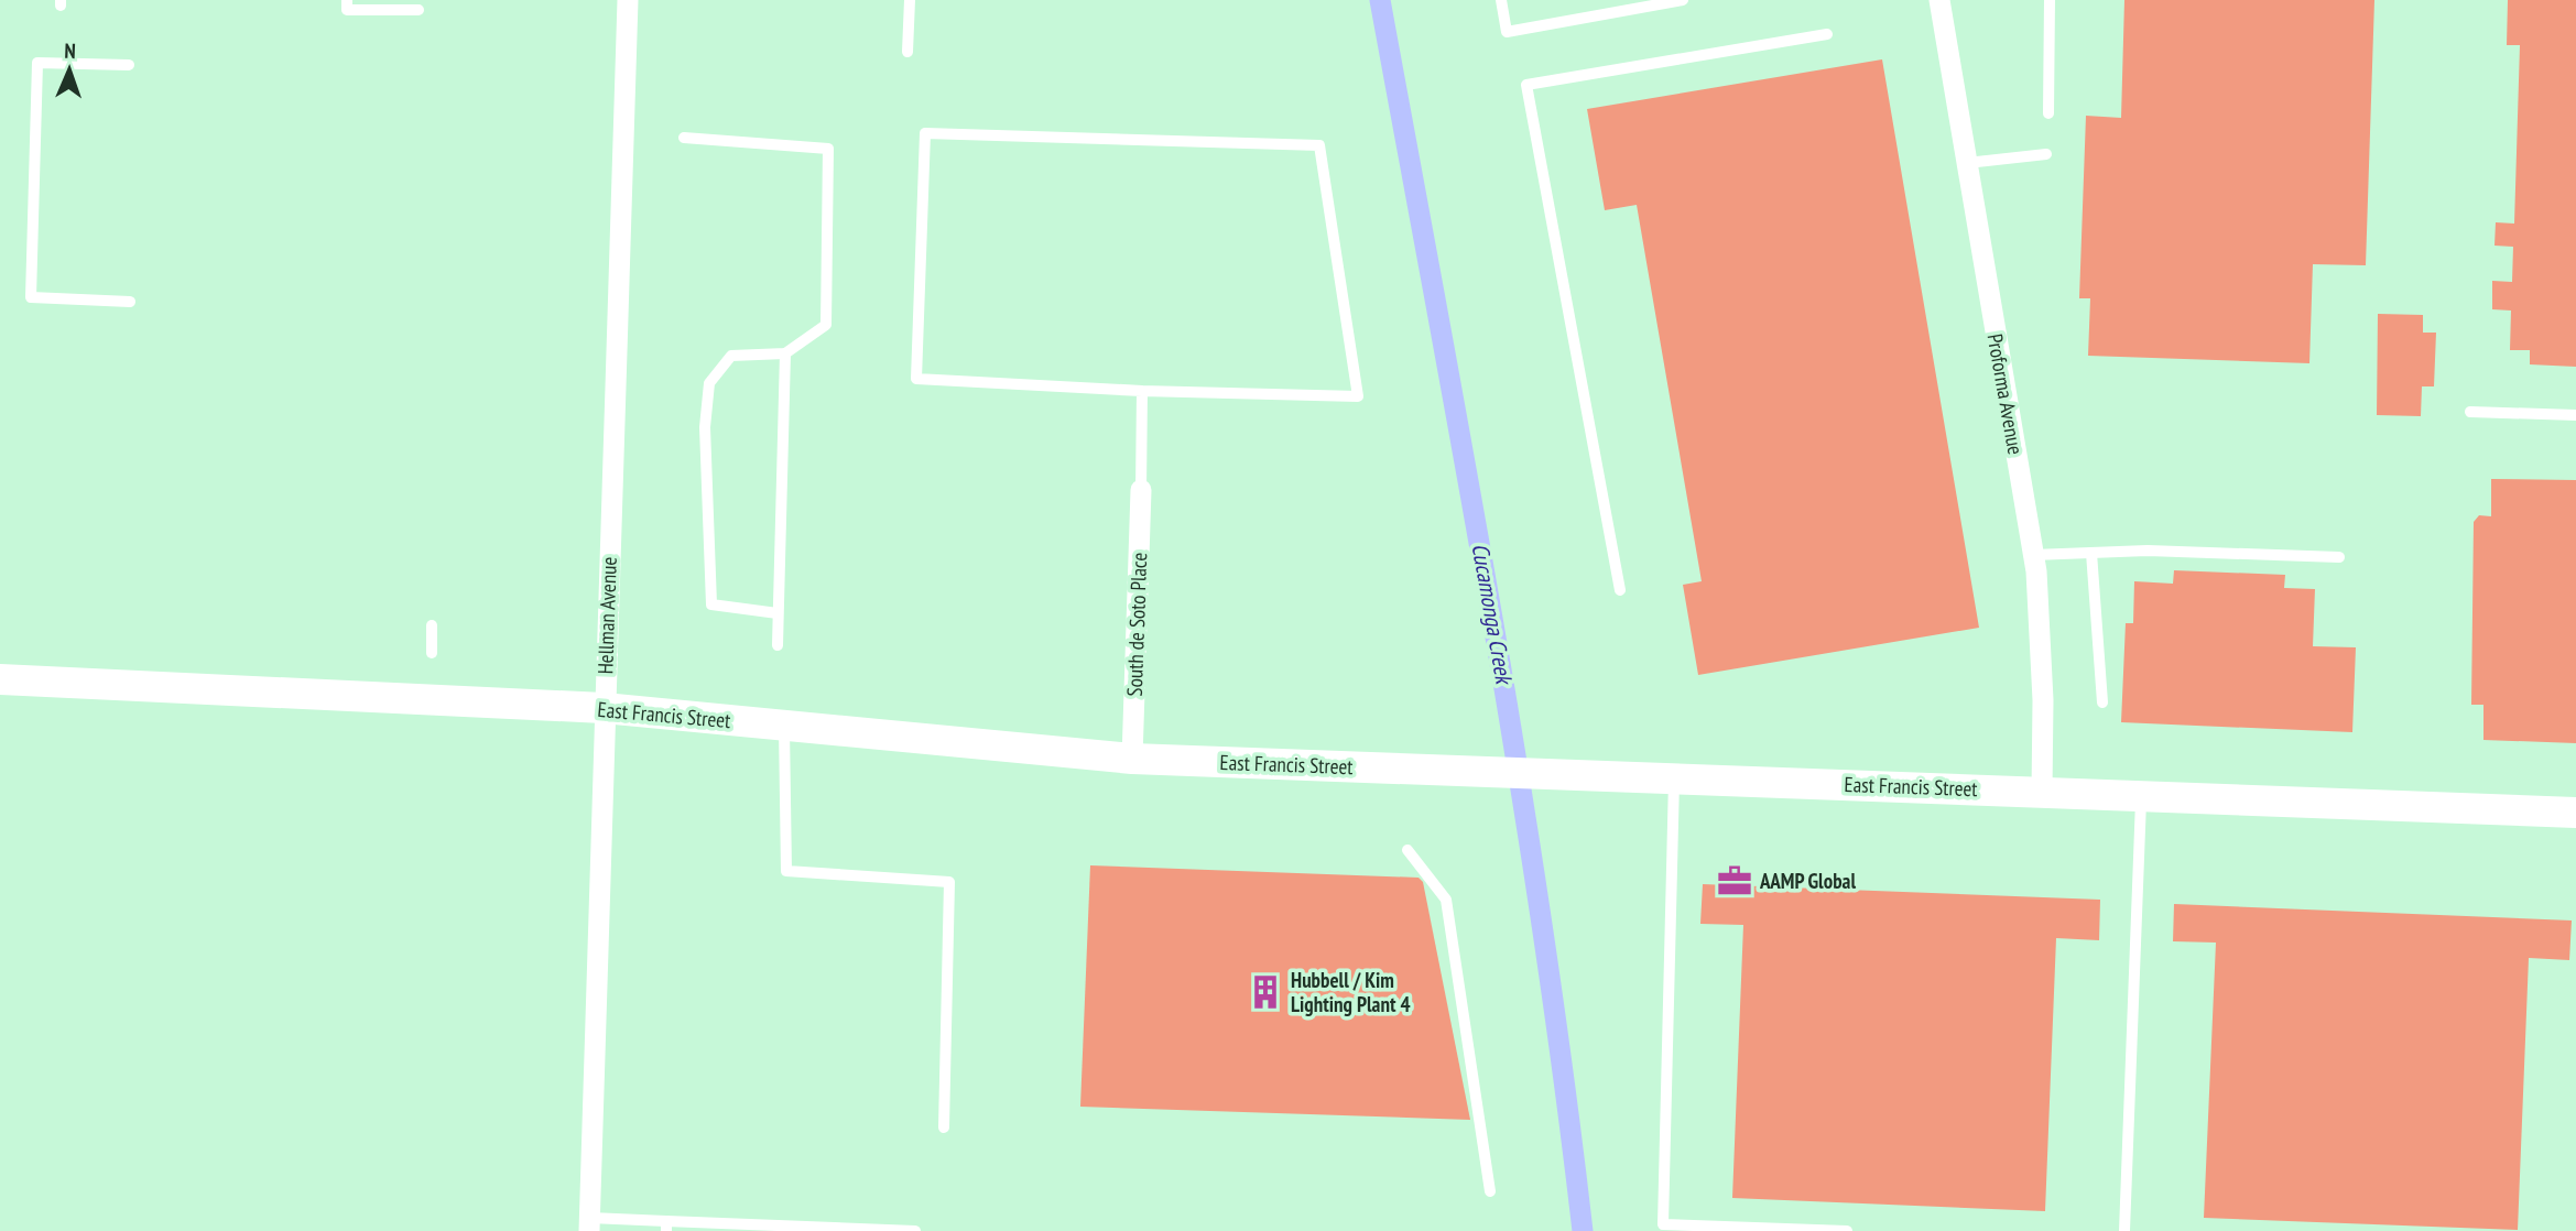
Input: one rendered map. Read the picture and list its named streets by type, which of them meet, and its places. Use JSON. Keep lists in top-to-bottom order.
{
  "streets": {
    "street": [
      "Proforma Avenue",
      "Hellman Avenue",
      "South de Soto Place",
      "East Francis Street"
    ]
  },
  "crossings": [
    ["Proforma Avenue", "East Francis Street"],
    ["Hellman Avenue", "East Francis Street"],
    ["South de Soto Place", "East Francis Street"]
  ],
  "water": ["Cucamonga Creek"],
  "places": {
    "office": ["AAMP Global"],
    "building": ["Hubbell / Kim Lighting Plant 4"]
  },
  "north": "top"
}
